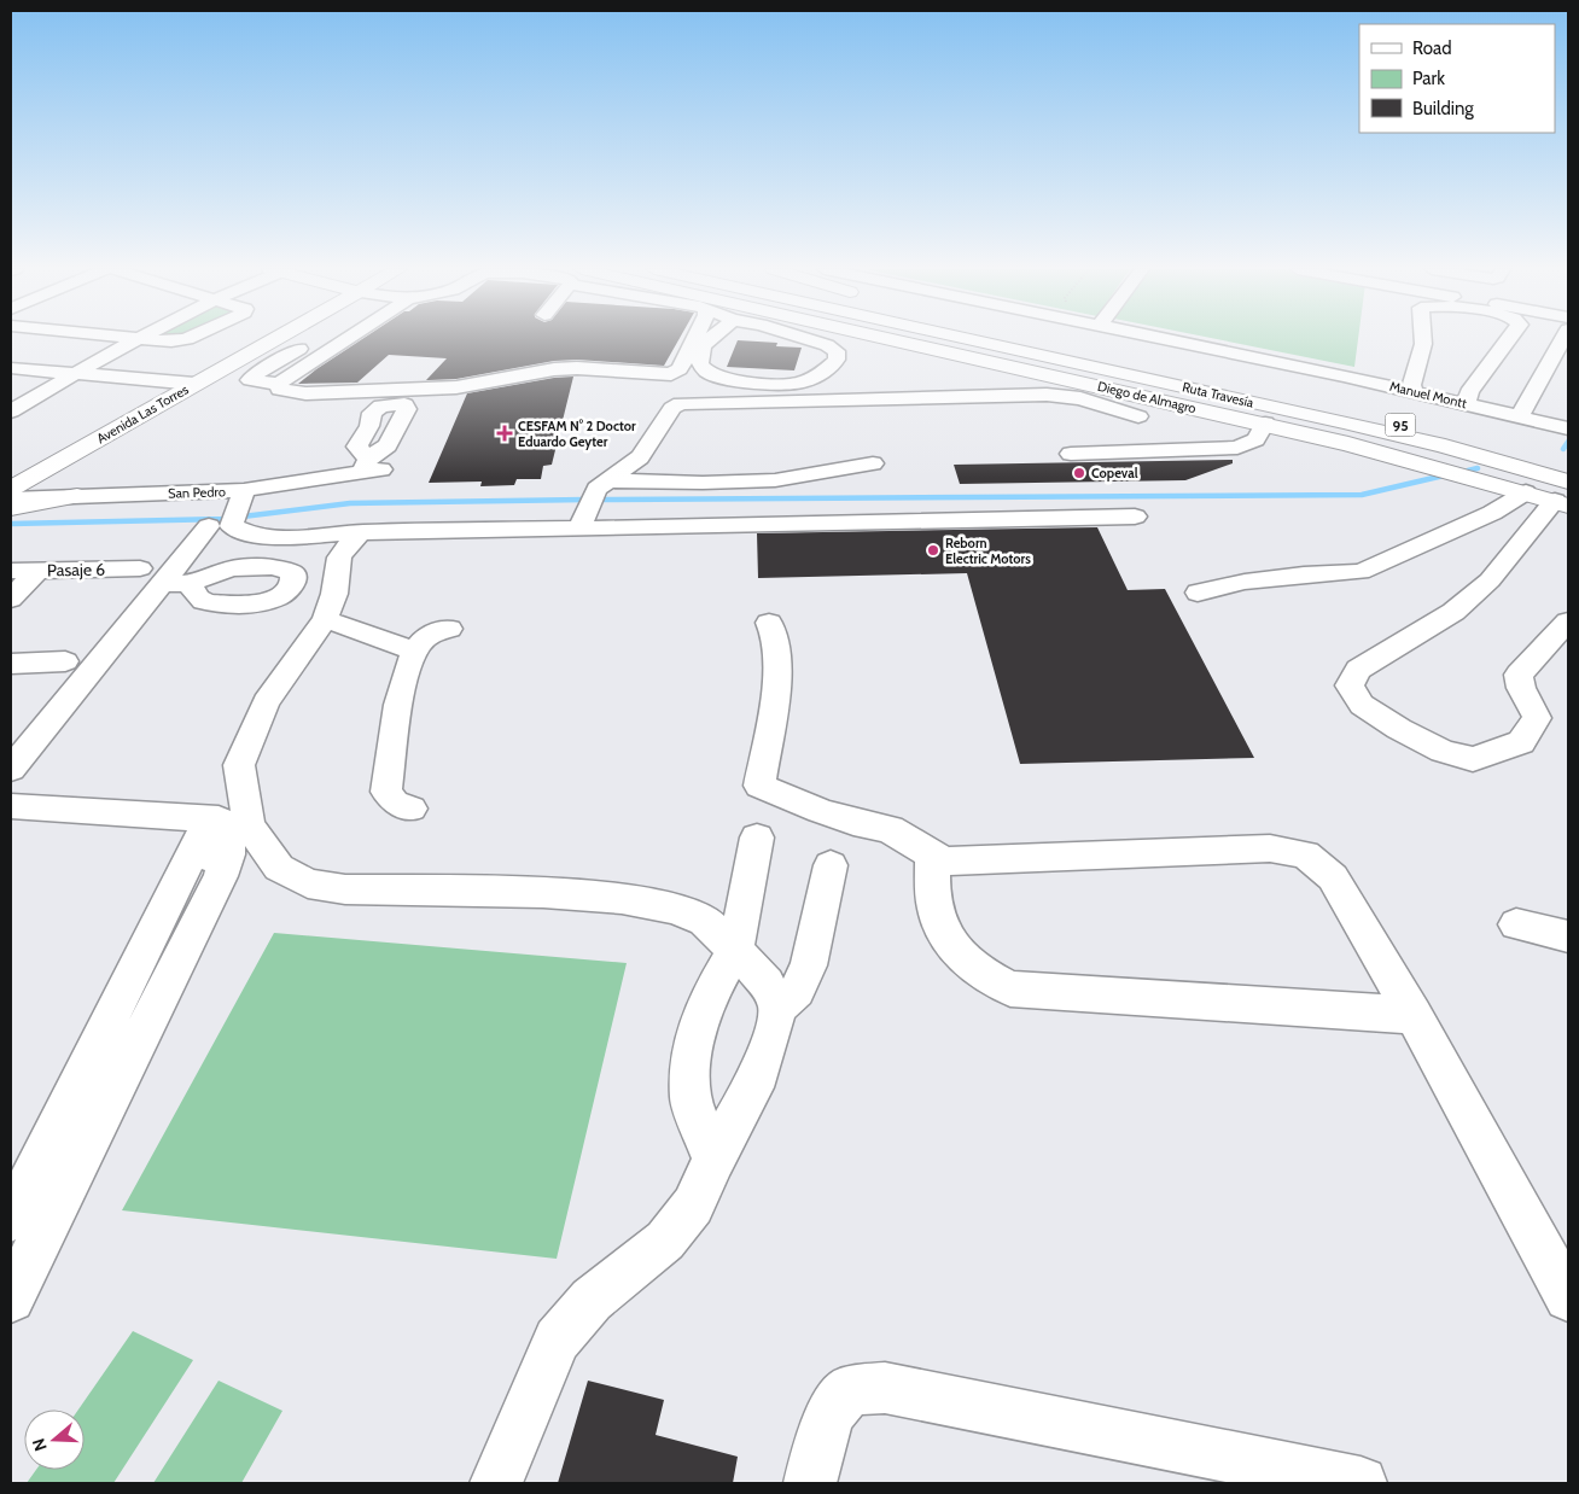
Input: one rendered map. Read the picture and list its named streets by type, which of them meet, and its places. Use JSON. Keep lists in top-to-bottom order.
{
  "streets": {
    "main road": [
      "Ruta Travesía",
      "Diego de Almagro",
      "Avenida Las Torres",
      "95"
    ],
    "street": ["Manuel Montt", "San Pedro", "Pasaje 6"]
  },
  "crossings": [
    ["Ruta Travesía", "Diego de Almagro"],
    ["Avenida Las Torres", "San Pedro"]
  ],
  "places": {
    "health": ["CESFAM N° 2 Doctor Eduardo Geyter"],
    "other": ["Copeval", "Reborn Electric Motors"]
  },
  "legend": ["Road", "Park", "Building"],
  "north": "left"
}
